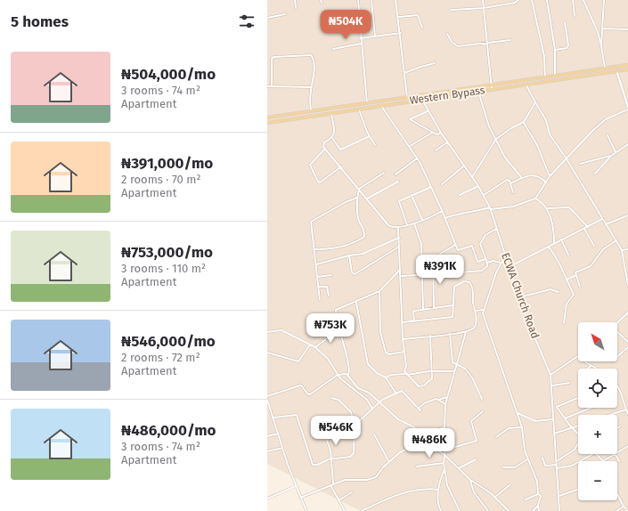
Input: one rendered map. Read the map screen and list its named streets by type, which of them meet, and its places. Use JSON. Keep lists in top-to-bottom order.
{
  "streets": {
    "main road": ["Western Bypass"],
    "street": ["ECWA Church Road"]
  },
  "crossings": [
    ["Western Bypass", "ECWA Church Road"]
  ],
  "north": "top left",
  "page": {
    "heading": "5 homes",
    "price": [
      "₦504K",
      "₦391K",
      "₦753K",
      "₦546K",
      "₦486K"
    ],
    "list": [
      {
        "name": "₦504,000/mo",
        "note": "3 rooms · 74 m² · Apartment"
      },
      {
        "name": "₦391,000/mo",
        "note": "2 rooms · 70 m² · Apartment"
      },
      {
        "name": "₦753,000/mo",
        "note": "3 rooms · 110 m² · Apartment"
      },
      {
        "name": "₦546,000/mo",
        "note": "2 rooms · 72 m² · Apartment"
      },
      {
        "name": "₦486,000/mo",
        "note": "3 rooms · 74 m² · Apartment"
      }
    ],
    "map_buttons": ["+", "−"]
  }
}
